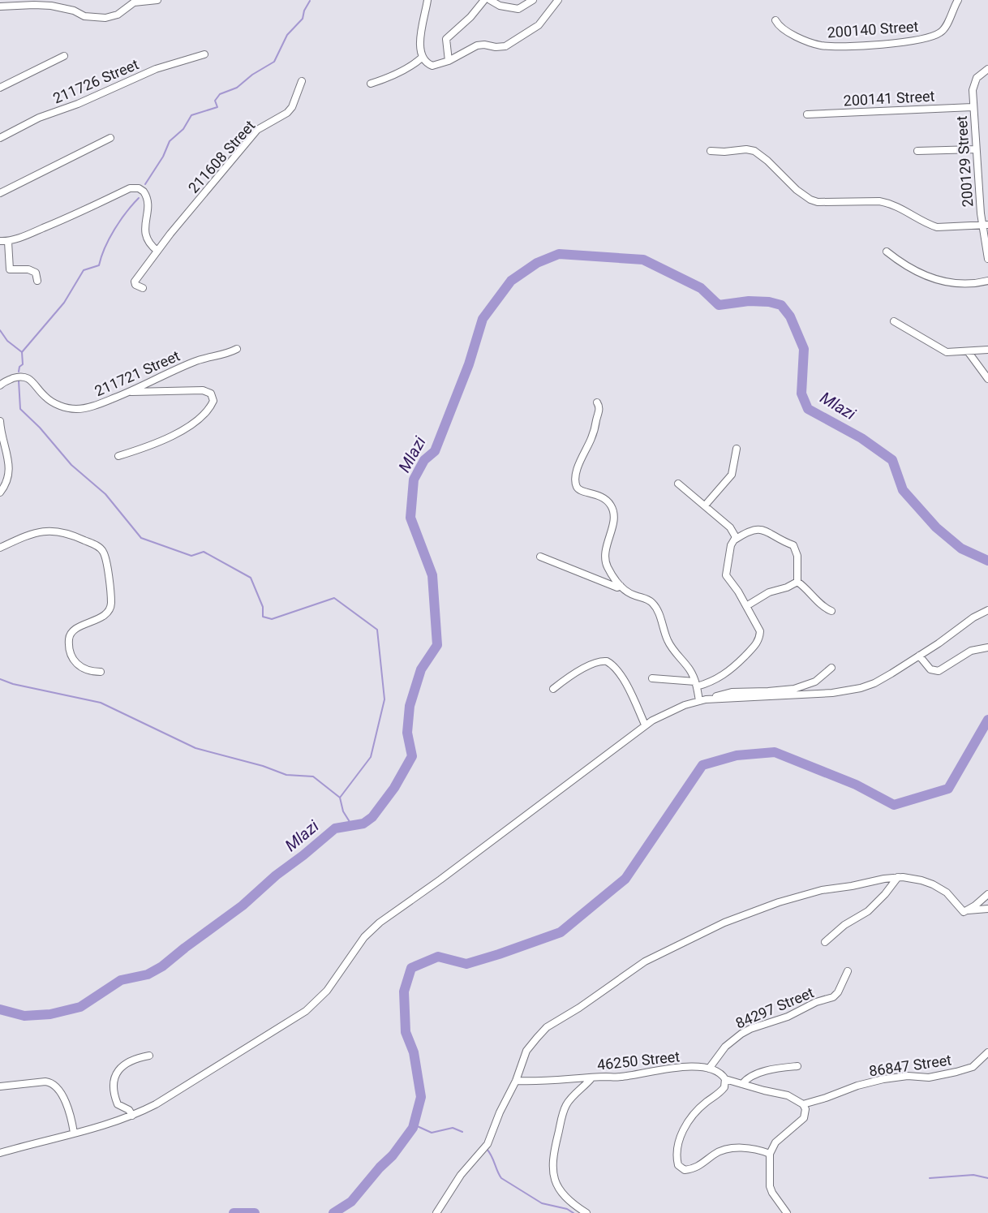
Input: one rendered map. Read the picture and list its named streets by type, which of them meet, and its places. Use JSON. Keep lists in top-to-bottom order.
{
  "streets": {
    "street": [
      "200140 Street",
      "211726 Street",
      "200141 Street",
      "211608 Street",
      "200129 Street",
      "211721 Street",
      "84297 Street",
      "46250 Street",
      "86847 Street"
    ]
  },
  "crossings": [
    ["200141 Street", "200129 Street"],
    ["84297 Street", "46250 Street"]
  ],
  "water": ["Mlazi"]
}
